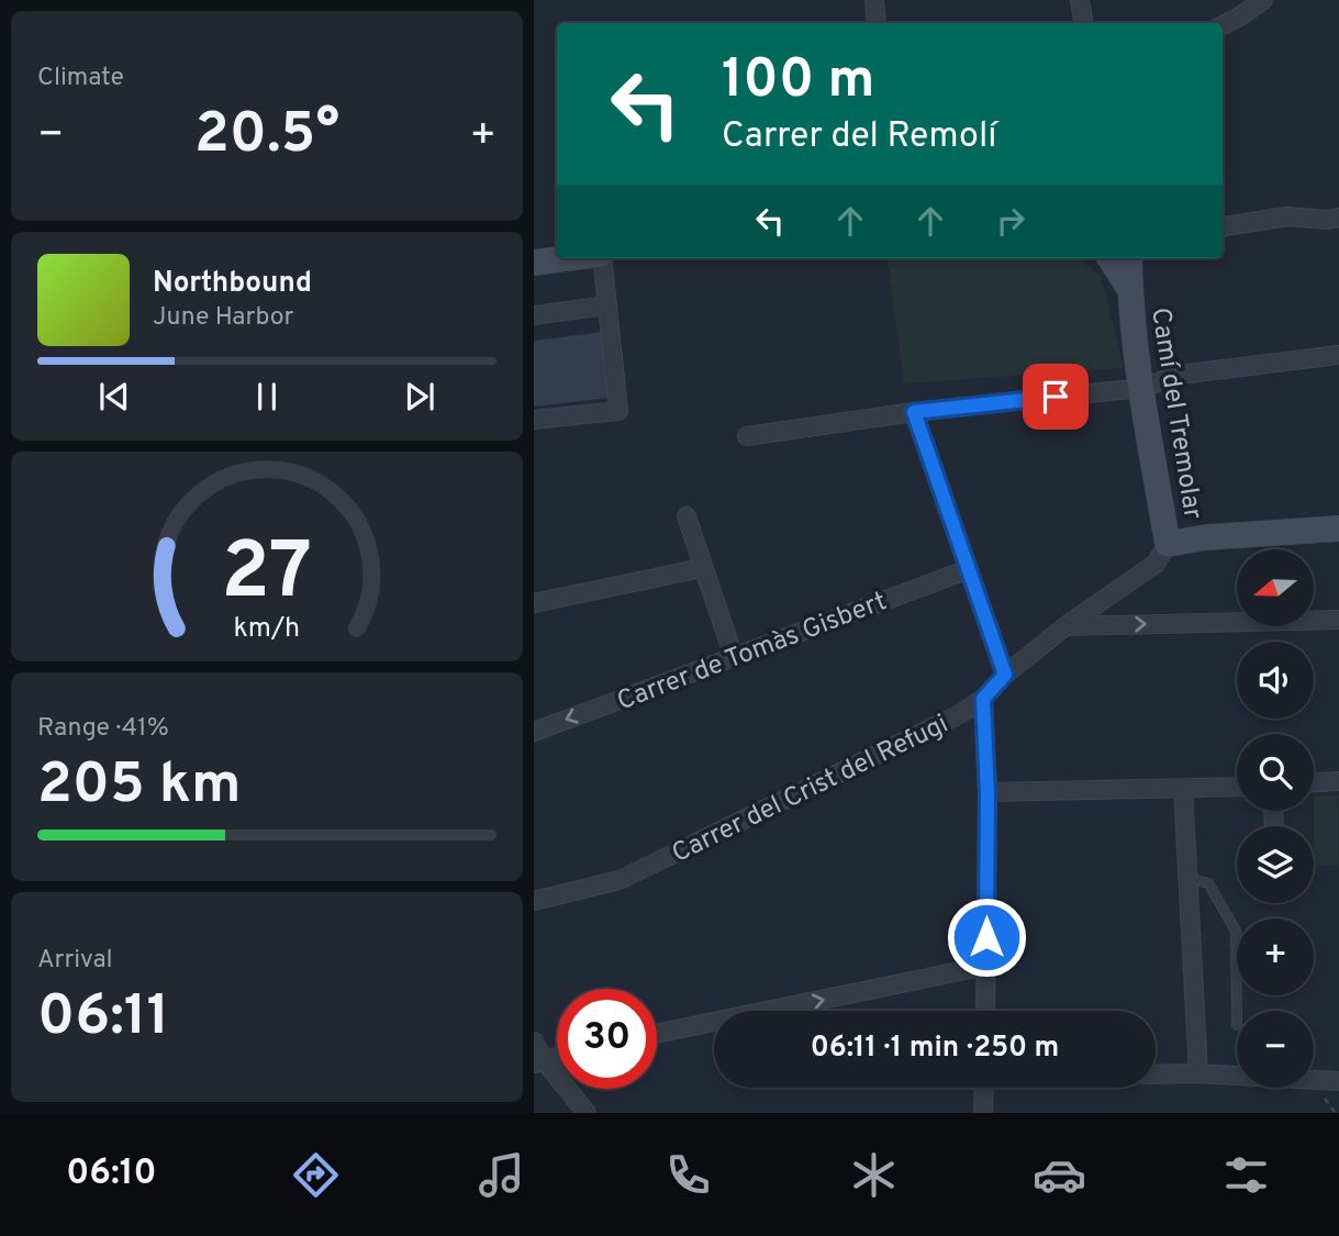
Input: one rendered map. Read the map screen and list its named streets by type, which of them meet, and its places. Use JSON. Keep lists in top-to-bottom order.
{
  "streets": {
    "street": ["Camí del Tremolar", "Carrer de Tomàs Gisbert", "Carrer del Crist del Refugi"]
  },
  "crossings": [
    ["Camí del Tremolar", "Carrer del Crist del Refugi"]
  ],
  "north": "left",
  "page": {
    "tile": [
      "Climate",
      ["Range · 41%", "205 km"],
      ["Arrival", "06:11"]
    ],
    "turn": ["100 m", "Carrer del Remolí"],
    "heat": ["−", "20.5°", "+"],
    "song": ["Northbound", "June Harbor"],
    "map_buttons": ["+", "−"],
    "limit": "30",
    "trip": "06:11 · 1 min · 250 m",
    "tabs": "06:10",
    "gauge": ["27", "km/h"]
  }
}
